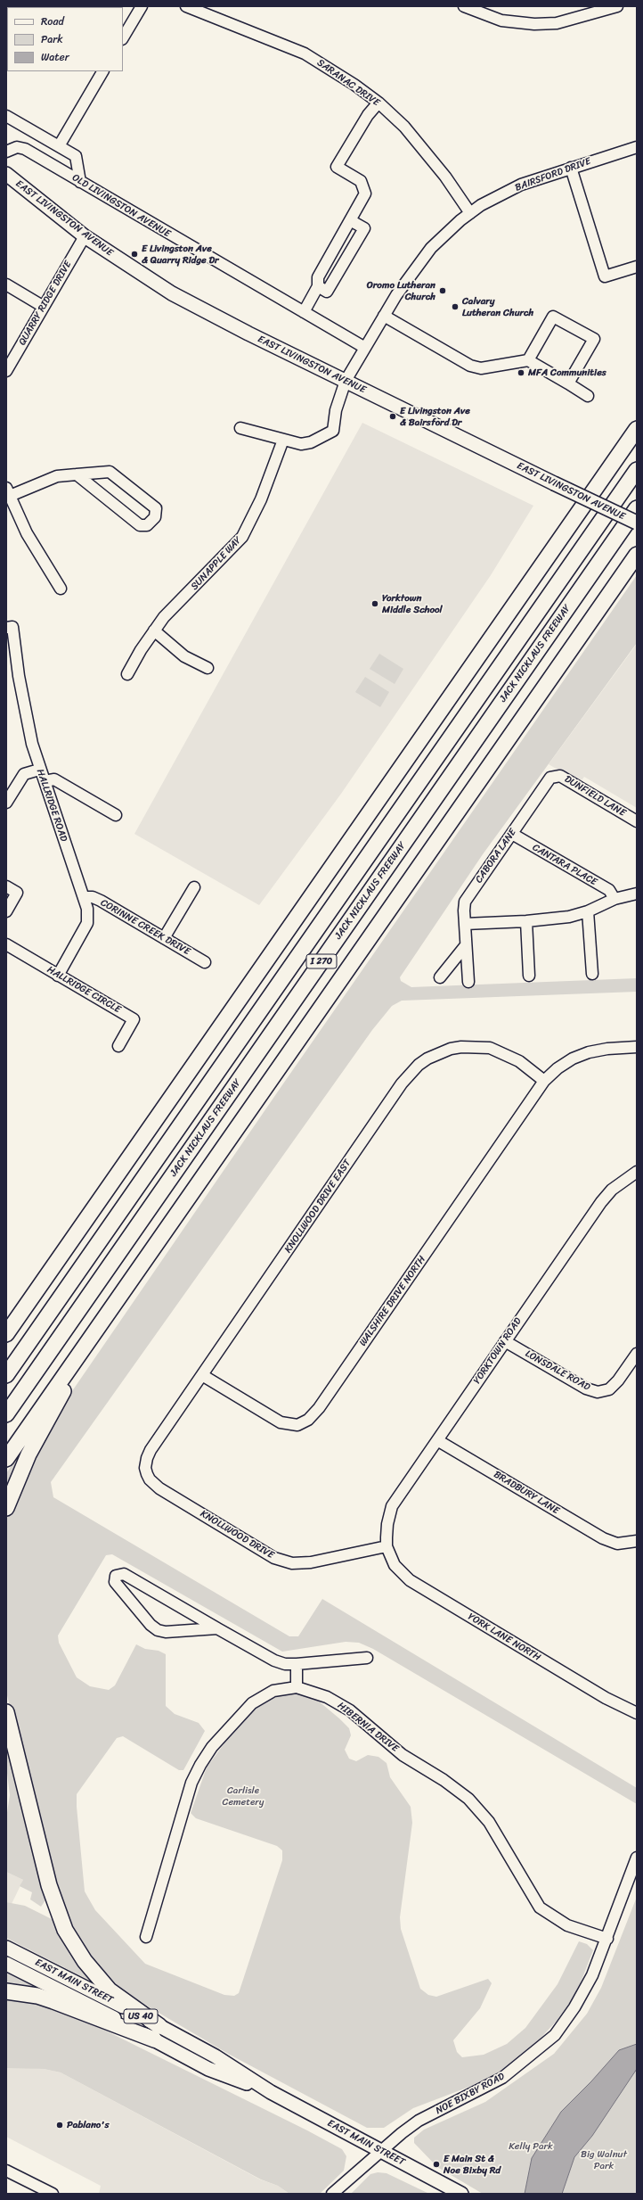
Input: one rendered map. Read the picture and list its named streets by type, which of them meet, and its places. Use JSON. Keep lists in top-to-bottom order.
{
  "streets": {
    "highway": ["JACK NICKLAUS FREEWAY", "I 270"],
    "main road": ["EAST LIVINGSTON AVENUE", "EAST MAIN STREET", "US 40"],
    "street": [
      "SARANAC DRIVE",
      "BAIRSFORD DRIVE",
      "OLD LIVINGSTON AVENUE",
      "QUARRY RIDGE DRIVE",
      "SUNAPPLE WAY",
      "DUNFIELD LANE",
      "HALLRIDGE ROAD",
      "CABORA LANE",
      "CANTARA PLACE",
      "CORINNE CREEK DRIVE",
      "HALLRIDGE CIRCLE",
      "KNOLLWOOD DRIVE EAST",
      "WALSHIRE DRIVE NORTH",
      "YORKTOWN ROAD",
      "LONSDALE ROAD",
      "BRADBURY LANE",
      "KNOLLWOOD DRIVE",
      "YORK LANE NORTH",
      "HIBERNIA DRIVE",
      "NOE BIXBY ROAD"
    ]
  },
  "crossings": [
    ["SARANAC DRIVE", "BAIRSFORD DRIVE"],
    ["BAIRSFORD DRIVE", "OLD LIVINGSTON AVENUE"],
    ["BAIRSFORD DRIVE", "EAST LIVINGSTON AVENUE"],
    ["BAIRSFORD DRIVE", "SUNAPPLE WAY"],
    ["EAST LIVINGSTON AVENUE", "QUARRY RIDGE DRIVE"],
    ["DUNFIELD LANE", "CABORA LANE"],
    ["HALLRIDGE ROAD", "CORINNE CREEK DRIVE"],
    ["HALLRIDGE ROAD", "HALLRIDGE CIRCLE"],
    ["CABORA LANE", "CANTARA PLACE"],
    ["KNOLLWOOD DRIVE EAST", "WALSHIRE DRIVE NORTH"],
    ["KNOLLWOOD DRIVE EAST", "KNOLLWOOD DRIVE"],
    ["YORKTOWN ROAD", "LONSDALE ROAD"],
    ["YORKTOWN ROAD", "BRADBURY LANE"],
    ["YORKTOWN ROAD", "KNOLLWOOD DRIVE"],
    ["YORKTOWN ROAD", "YORK LANE NORTH"],
    ["KNOLLWOOD DRIVE", "YORK LANE NORTH"],
    ["HIBERNIA DRIVE", "NOE BIXBY ROAD"],
    ["EAST MAIN STREET", "NOE BIXBY ROAD"]
  ],
  "parks": ["Carlisle Cemetery", "Kelly Park", "Big Walnut Park"],
  "places": [
    "E Livingston Ave & Quarry Ridge Dr",
    "Oromo Lutheran Church",
    "Calvary Lutheran Church",
    "MFA Communities",
    "E Livingston Ave & Bairsford Dr",
    "Yorktown Middle School",
    "Pablano's",
    "E Main St & Noe Bixby Rd"
  ],
  "legend": ["Road", "Park", "Water"]
}
